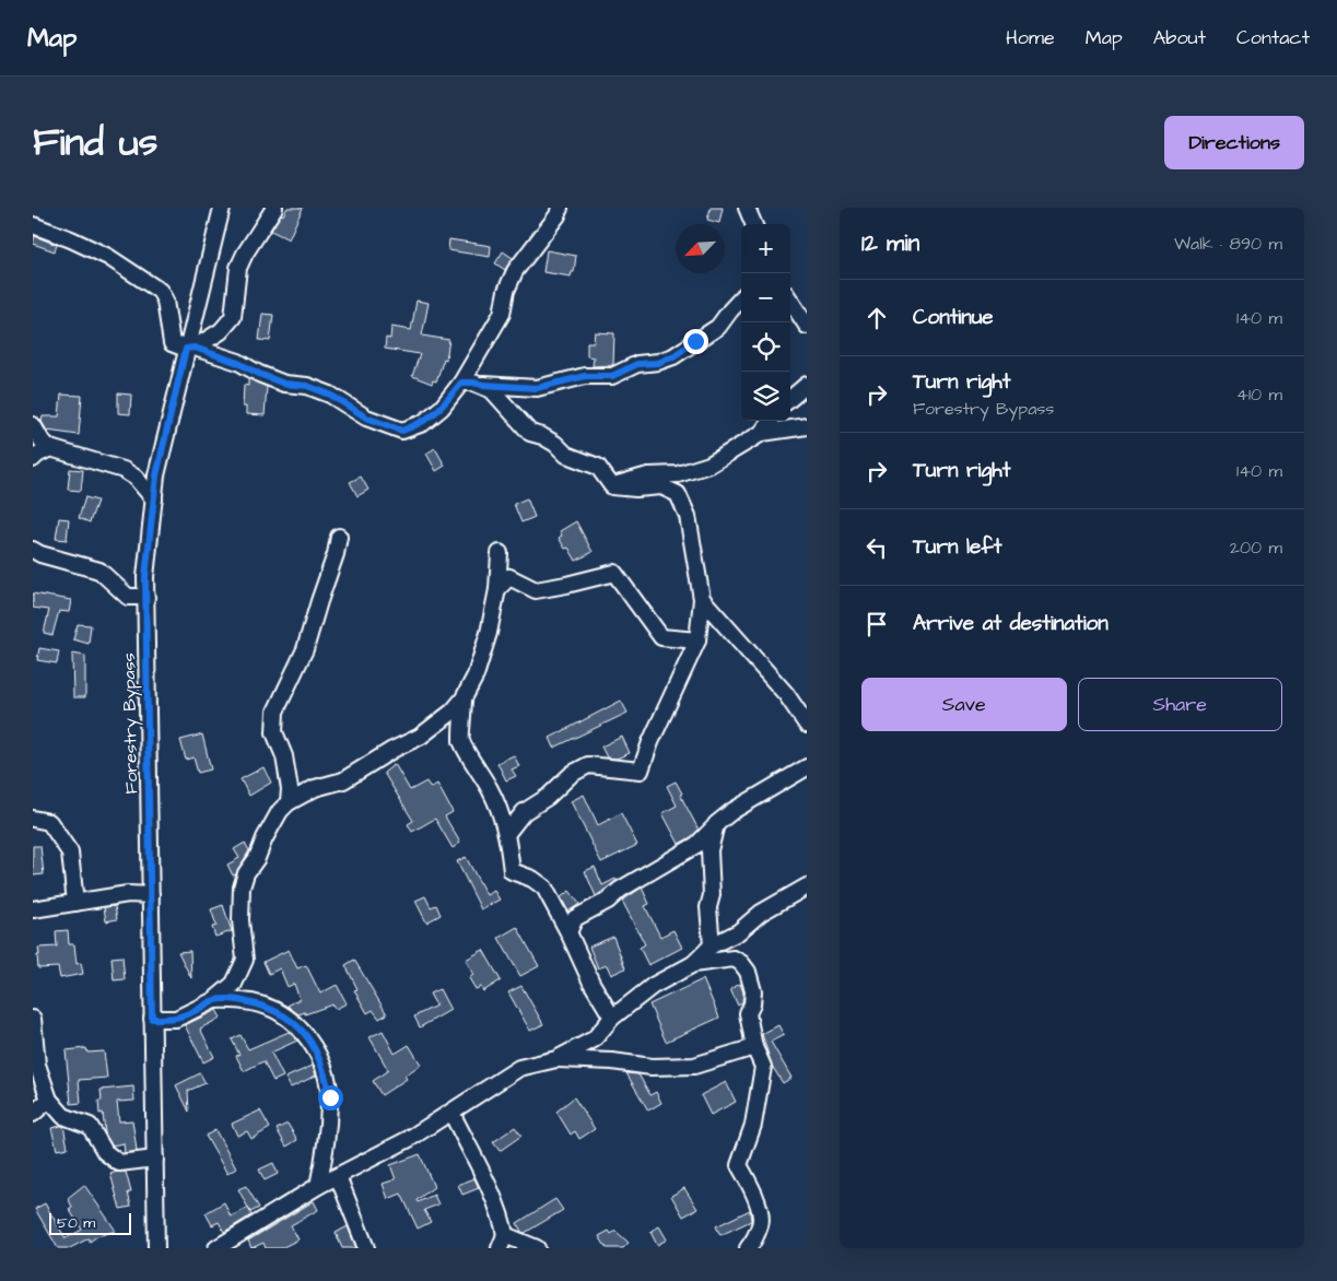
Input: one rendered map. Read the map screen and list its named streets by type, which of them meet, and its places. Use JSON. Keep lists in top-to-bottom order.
{
  "streets": {
    "street": ["Forestry Bypass"]
  },
  "scale_bar": "50 m",
  "north": "bottom left",
  "page": {
    "header": "Map",
    "nav": [
      "Home",
      "Map",
      "About",
      "Contact"
    ],
    "title": "Find us",
    "buttons": [
      "Directions",
      ["Save", "Share"]
    ],
    "heading": ["12 min", "Walk · 890 m"],
    "map_buttons": ["+", "−"],
    "list": [
      ["Continue", "140 m"],
      ["Turn right", "Forestry Bypass", "410 m"],
      ["Turn right", "140 m"],
      ["Turn left", "200 m"],
      "Arrive at destination"
    ],
    "scale": "50 m"
  }
}
